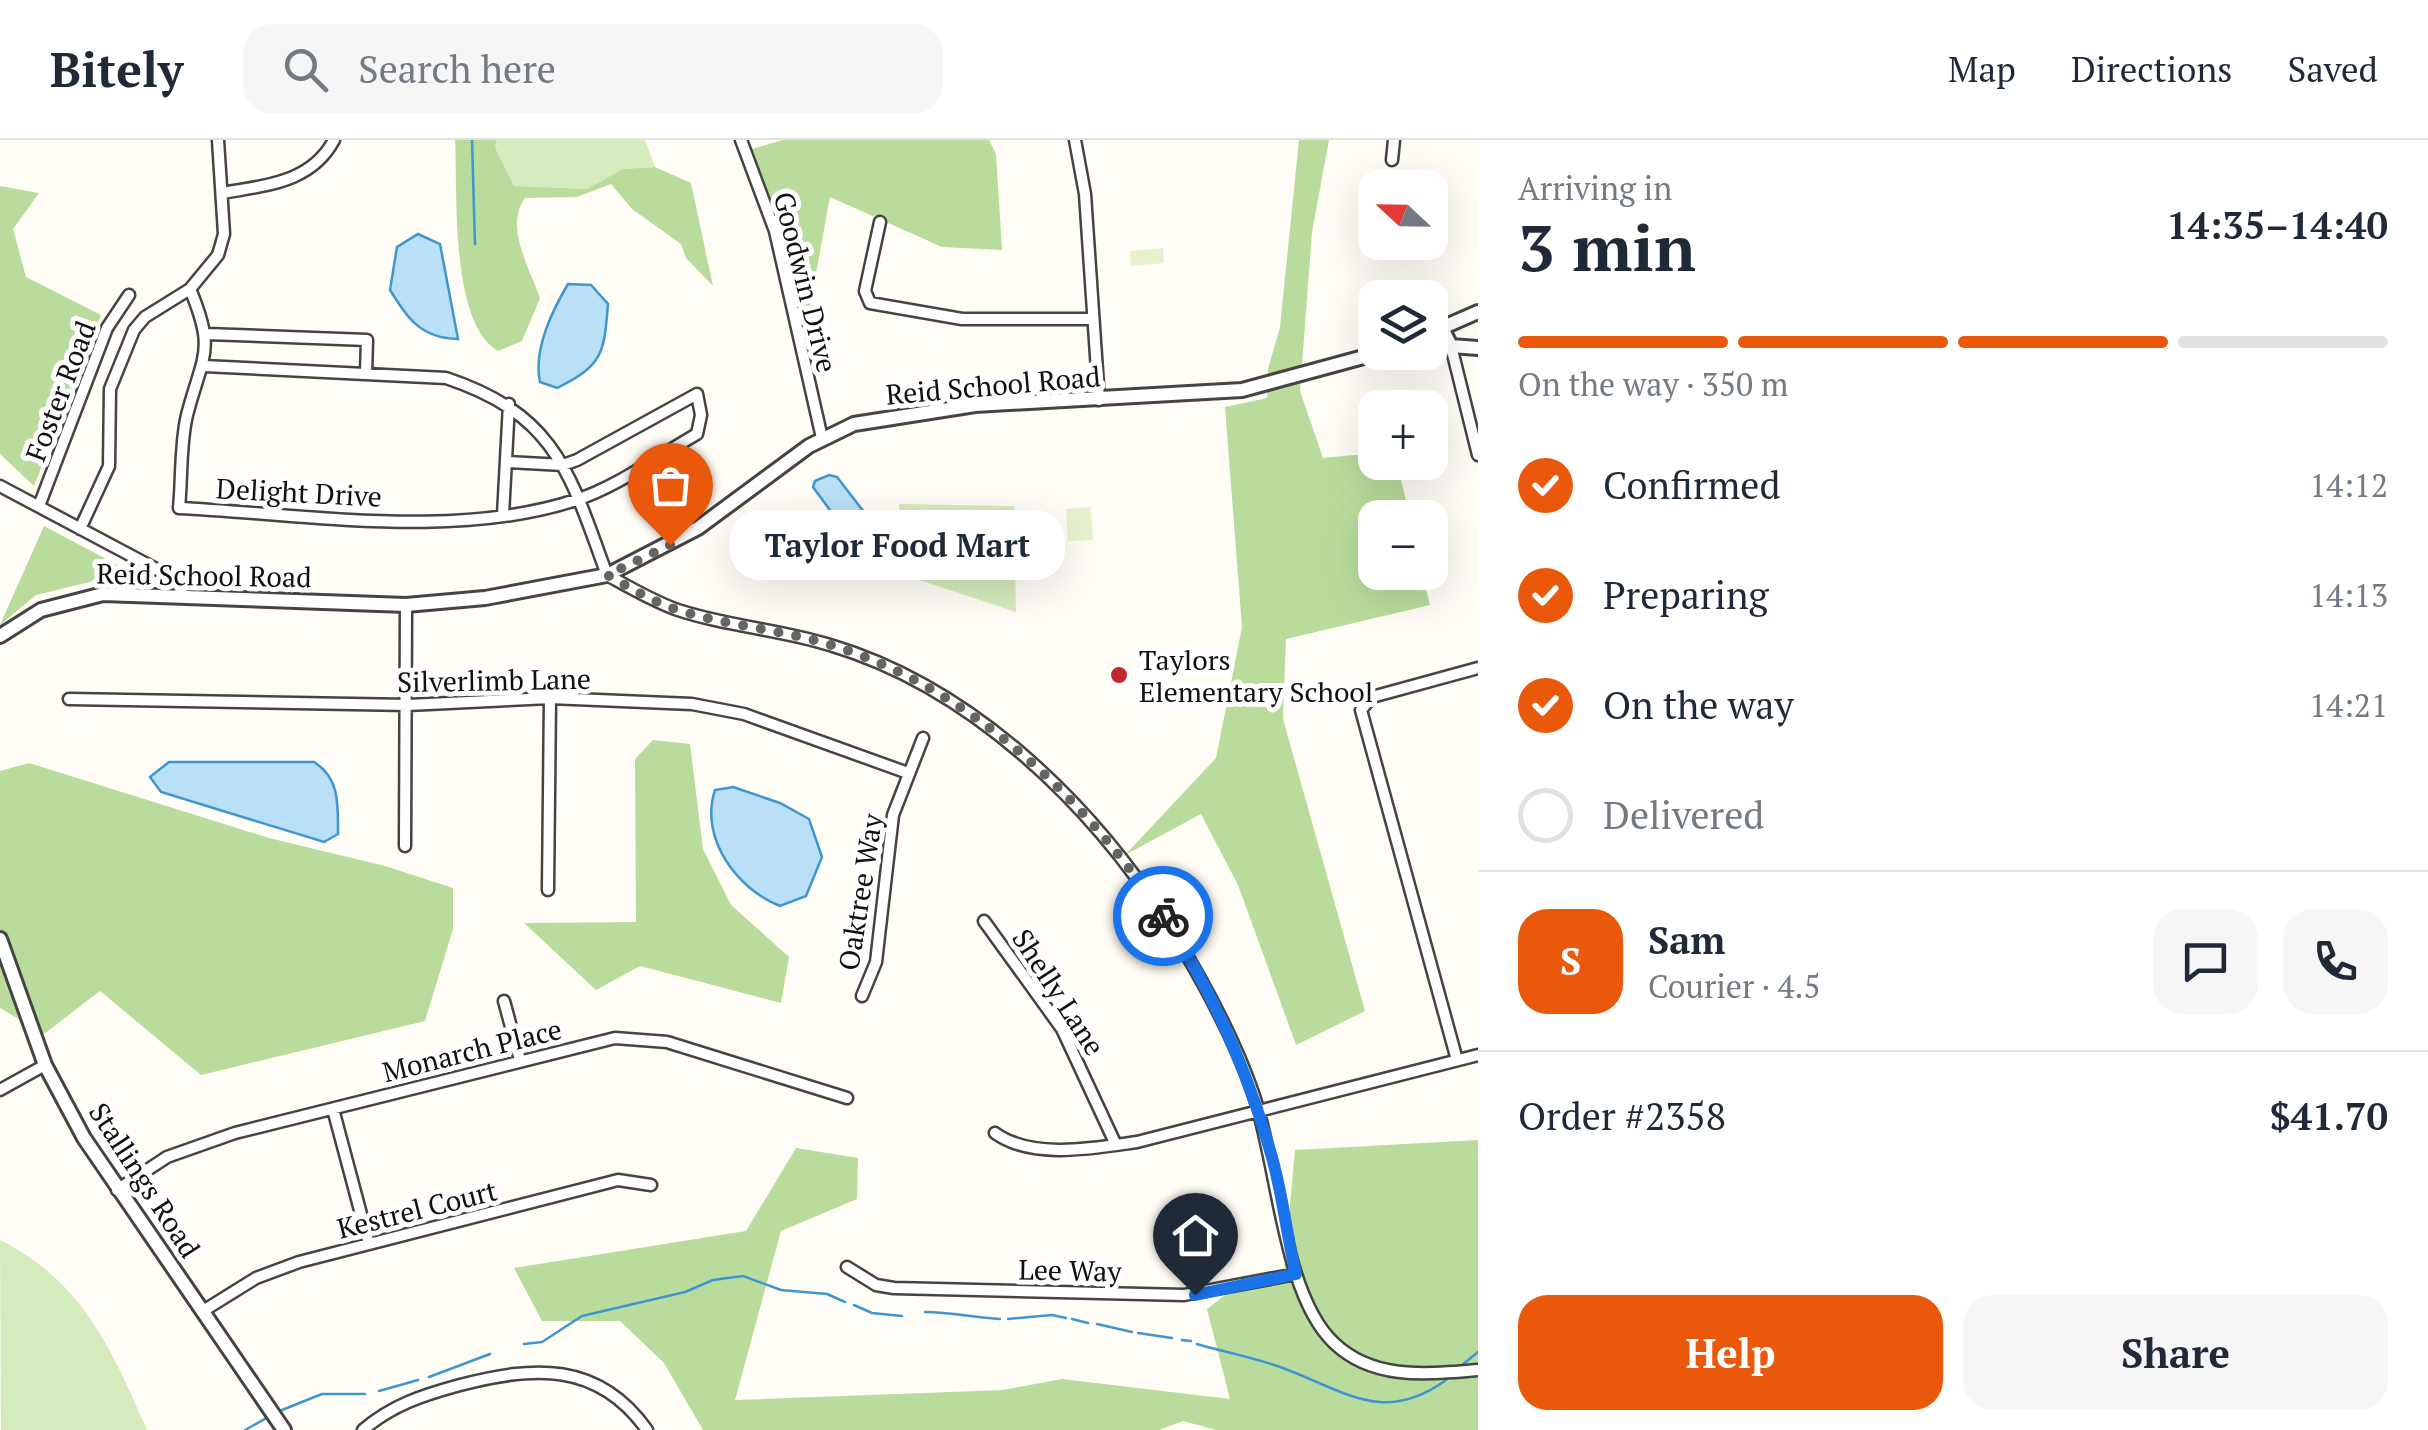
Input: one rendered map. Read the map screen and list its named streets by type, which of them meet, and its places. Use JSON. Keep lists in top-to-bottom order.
{
  "streets": {
    "street": [
      "Goodwin Drive",
      "Reid School Road",
      "Foster Road",
      "Delight Drive",
      "Silverlimb Lane",
      "Oaktree Way",
      "Shelly Lane",
      "Monarch Place",
      "Stallings Road",
      "Kestrel Court",
      "Lee Way"
    ]
  },
  "crossings": [
    ["Goodwin Drive", "Reid School Road"],
    ["Silverlimb Lane", "Oaktree Way"],
    ["Monarch Place", "Stallings Road"],
    ["Stallings Road", "Kestrel Court"]
  ],
  "places": ["Taylor Food Mart", "Taylors Elementary School"],
  "north": "left",
  "page": {
    "header": "Bitely",
    "search": "Search here",
    "nav": ["Map", "Directions", "Saved"],
    "heading": ["3 min", "Arriving in", "14:35–14:40"],
    "panel": [
      "Sam",
      "Courier · 4.5",
      "Order #2358",
      "$41.70"
    ],
    "map_buttons": ["+", "−"],
    "bar": "On the way · 350 m",
    "list": [
      ["Confirmed", "14:12"],
      ["Preparing", "14:13"],
      ["On the way", "14:21"],
      "Delivered"
    ],
    "bubble": "Taylor Food Mart",
    "round": "S",
    "buttons": ["Help", "Share"]
  }
}
